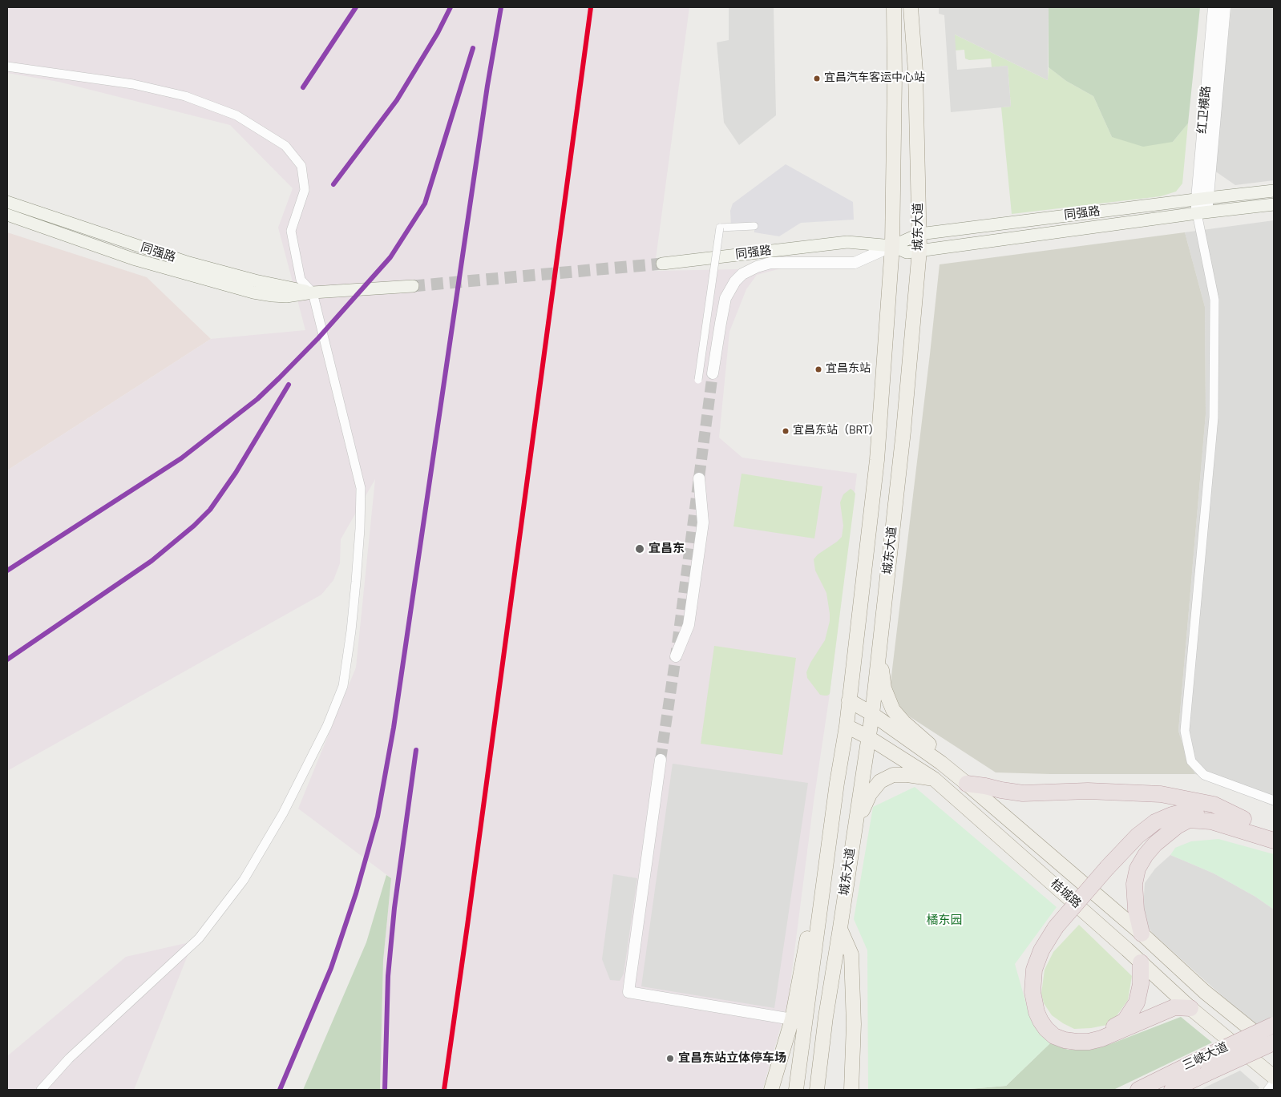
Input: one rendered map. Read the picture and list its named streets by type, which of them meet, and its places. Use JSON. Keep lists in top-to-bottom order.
{
  "streets": {
    "highway": ["三峡大道"],
    "main road": ["同强路", "城东大道", "桔城路"],
    "street": ["红卫横路"]
  },
  "crossings": [
    ["红卫横路", "同强路"],
    ["同强路", "城东大道"],
    ["城东大道", "桔城路"]
  ],
  "parks": ["橘东园"],
  "places": [
    "宜昌汽车客运中心站",
    "宜昌东站",
    "宜昌东站（BRT）",
    "宜昌东",
    "宜昌东站立体停车场"
  ]
}
